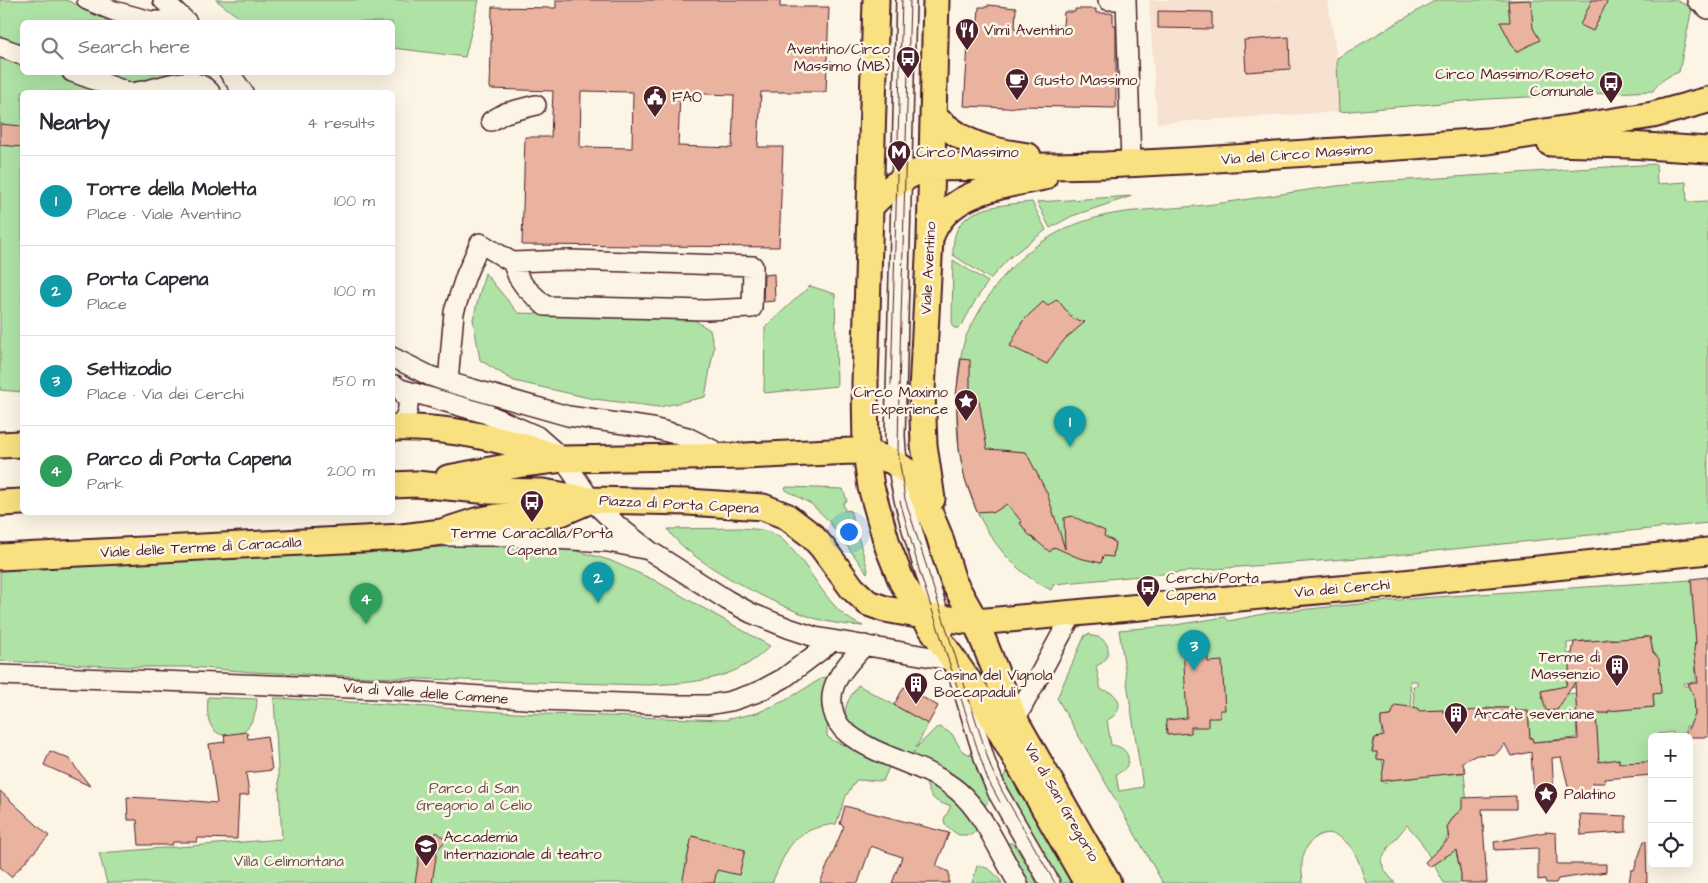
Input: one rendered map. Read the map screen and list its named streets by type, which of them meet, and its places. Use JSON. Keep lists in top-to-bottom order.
{
  "streets": {
    "main road": [
      "Via del Circo Massimo",
      "Viale Aventino",
      "Piazza di Porta Capena",
      "Viale delle Terme di Caracalla",
      "Via dei Cerchi",
      "Via di San Gregorio"
    ],
    "street": ["Via di Valle delle Camene"]
  },
  "crossings": [
    ["Via del Circo Massimo", "Viale Aventino"],
    ["Piazza di Porta Capena", "Viale delle Terme di Caracalla"],
    ["Piazza di Porta Capena", "Via dei Cerchi"],
    ["Piazza di Porta Capena", "Via di Valle delle Camene"]
  ],
  "parks": ["Parco di San Gregorio al Celio", "Villa Celimontana"],
  "places": {
    "restaurant": ["Vimi Aventino"],
    "bus stop": [
      "Aventino/Circo Massimo (MB)",
      "Circo Massimo/Roseto Comunale",
      "Terme Caracalla/Porta Capena",
      "Cerchi/Porta Capena"
    ],
    "cafe": ["Gusto Massimo"],
    "public building": ["FAO"],
    "metro station": ["Circo Massimo"],
    "place": ["Circo Maximo Experience", "Palatino"],
    "building": ["Terme di Massenzio", "Casina del Vignola Boccapaduli", "Arcate severiane"],
    "school or university": ["Accademia Internazionale di teatro"]
  },
  "page": {
    "search": "Search here",
    "heading": ["Nearby", "4 results"],
    "list": [
      {
        "mark": "1",
        "name": "Torre della Moletta",
        "note": "Place · Viale Aventino",
        "value": "100 m"
      },
      {
        "mark": "2",
        "name": "Porta Capena",
        "note": "Place",
        "value": "100 m"
      },
      {
        "mark": "3",
        "name": "Settizodio",
        "note": "Place · Via dei Cerchi",
        "value": "150 m"
      },
      {
        "mark": "4",
        "name": "Parco di Porta Capena",
        "note": "Park",
        "value": "200 m"
      }
    ],
    "pins": [
      "1",
      "2",
      "4",
      "3"
    ],
    "map_buttons": ["+", "−"]
  }
}
